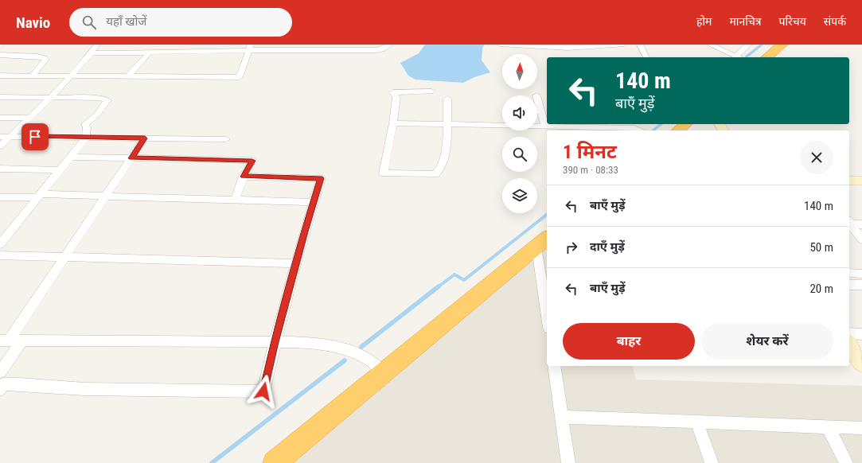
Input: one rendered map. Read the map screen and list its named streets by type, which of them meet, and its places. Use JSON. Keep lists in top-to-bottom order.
{
  "north": "top",
  "page": {
    "header": "Navio",
    "search": "यहाँ खोजें",
    "nav": [
      "होम",
      "मानचित्र",
      "परिचय",
      "संपर्क"
    ],
    "turn": ["140 m", "बाएँ मुड़ें"],
    "heading": ["1 मिनट", "390 m · 08:33"],
    "list": [
      {
        "name": "बाएँ मुड़ें",
        "value": "140 m"
      },
      {
        "name": "दाएँ मुड़ें",
        "value": "50 m"
      },
      {
        "name": "बाएँ मुड़ें",
        "value": "20 m"
      }
    ],
    "buttons": ["बाहर", "शेयर करें"]
  }
}
